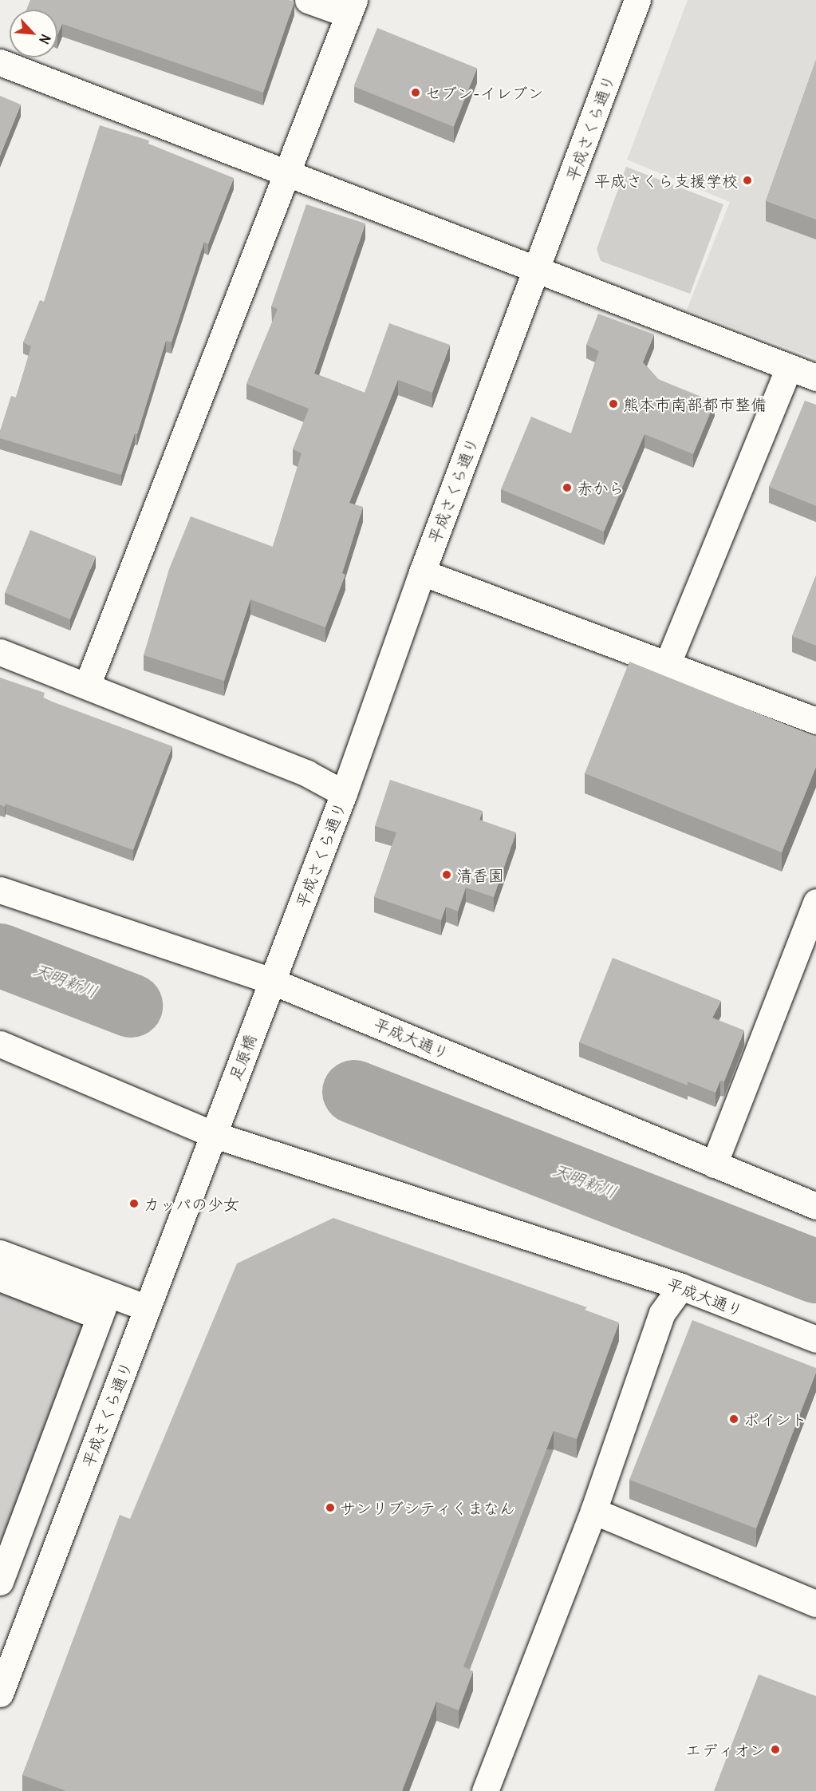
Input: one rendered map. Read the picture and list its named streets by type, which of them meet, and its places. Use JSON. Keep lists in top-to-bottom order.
{
  "streets": {
    "street": ["平成さくら通り", "平成大通り", "足原橋"]
  },
  "crossings": [
    ["平成さくら通り", "平成大通り"],
    ["平成さくら通り", "足原橋"],
    ["平成大通り", "足原橋"]
  ],
  "water": ["天明新川"],
  "places": [
    "セブン-イレブン",
    "平成さくら支援学校",
    "熊本市南部都市整備",
    "赤から",
    "清香園",
    "カッパの少女",
    "ポイント",
    "サンリブシティくまなん",
    "エディオン"
  ],
  "north": "bottom right"
}
